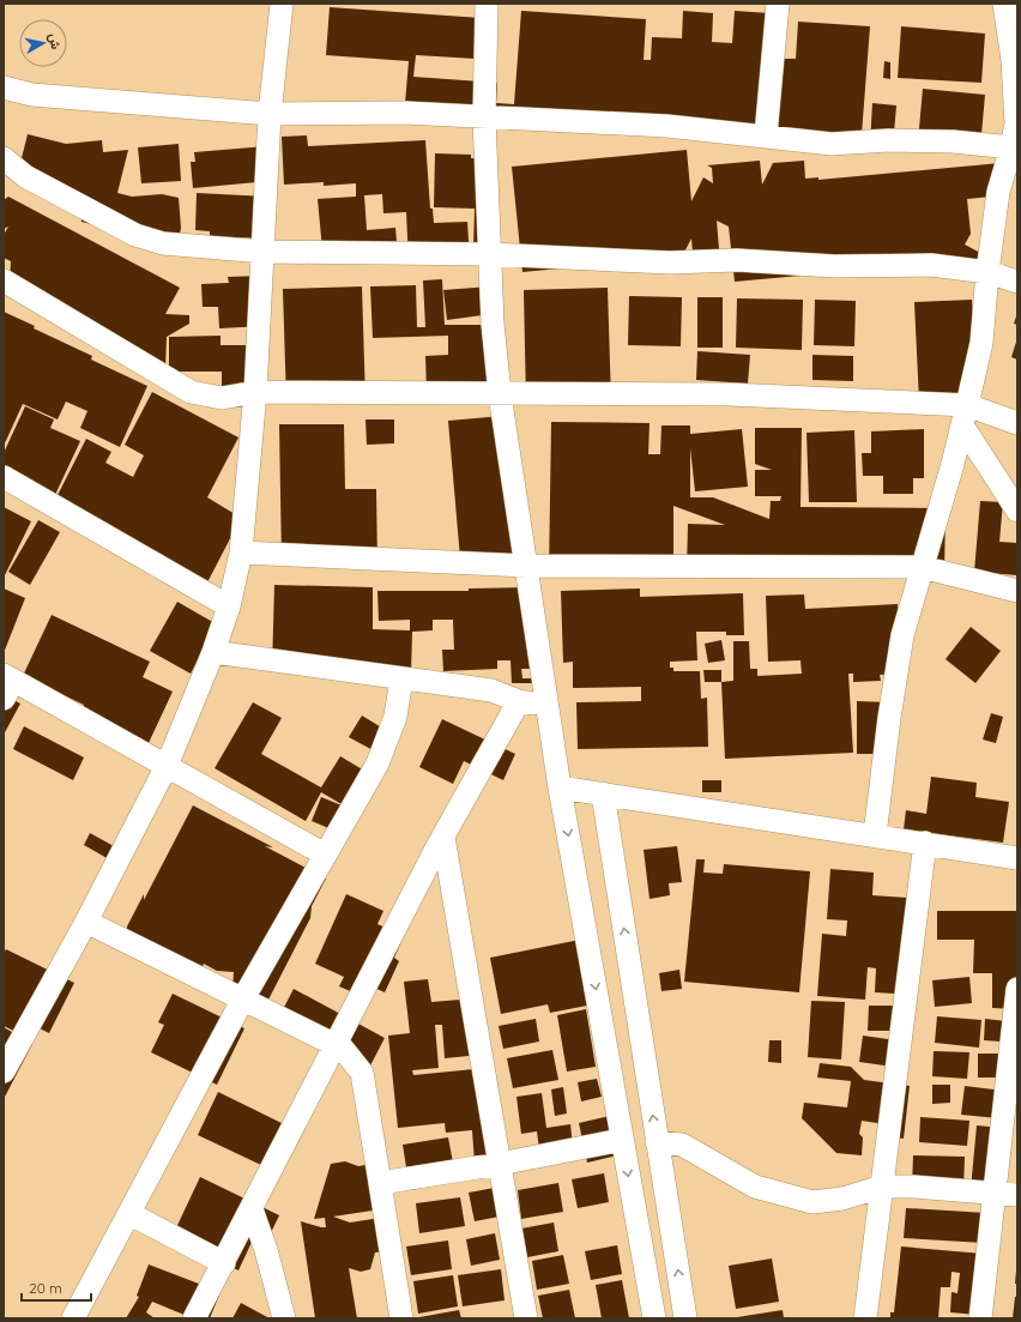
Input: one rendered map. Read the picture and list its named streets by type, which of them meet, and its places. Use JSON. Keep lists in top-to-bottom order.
{
  "scale_bar": "20 m",
  "north": "right"
}
